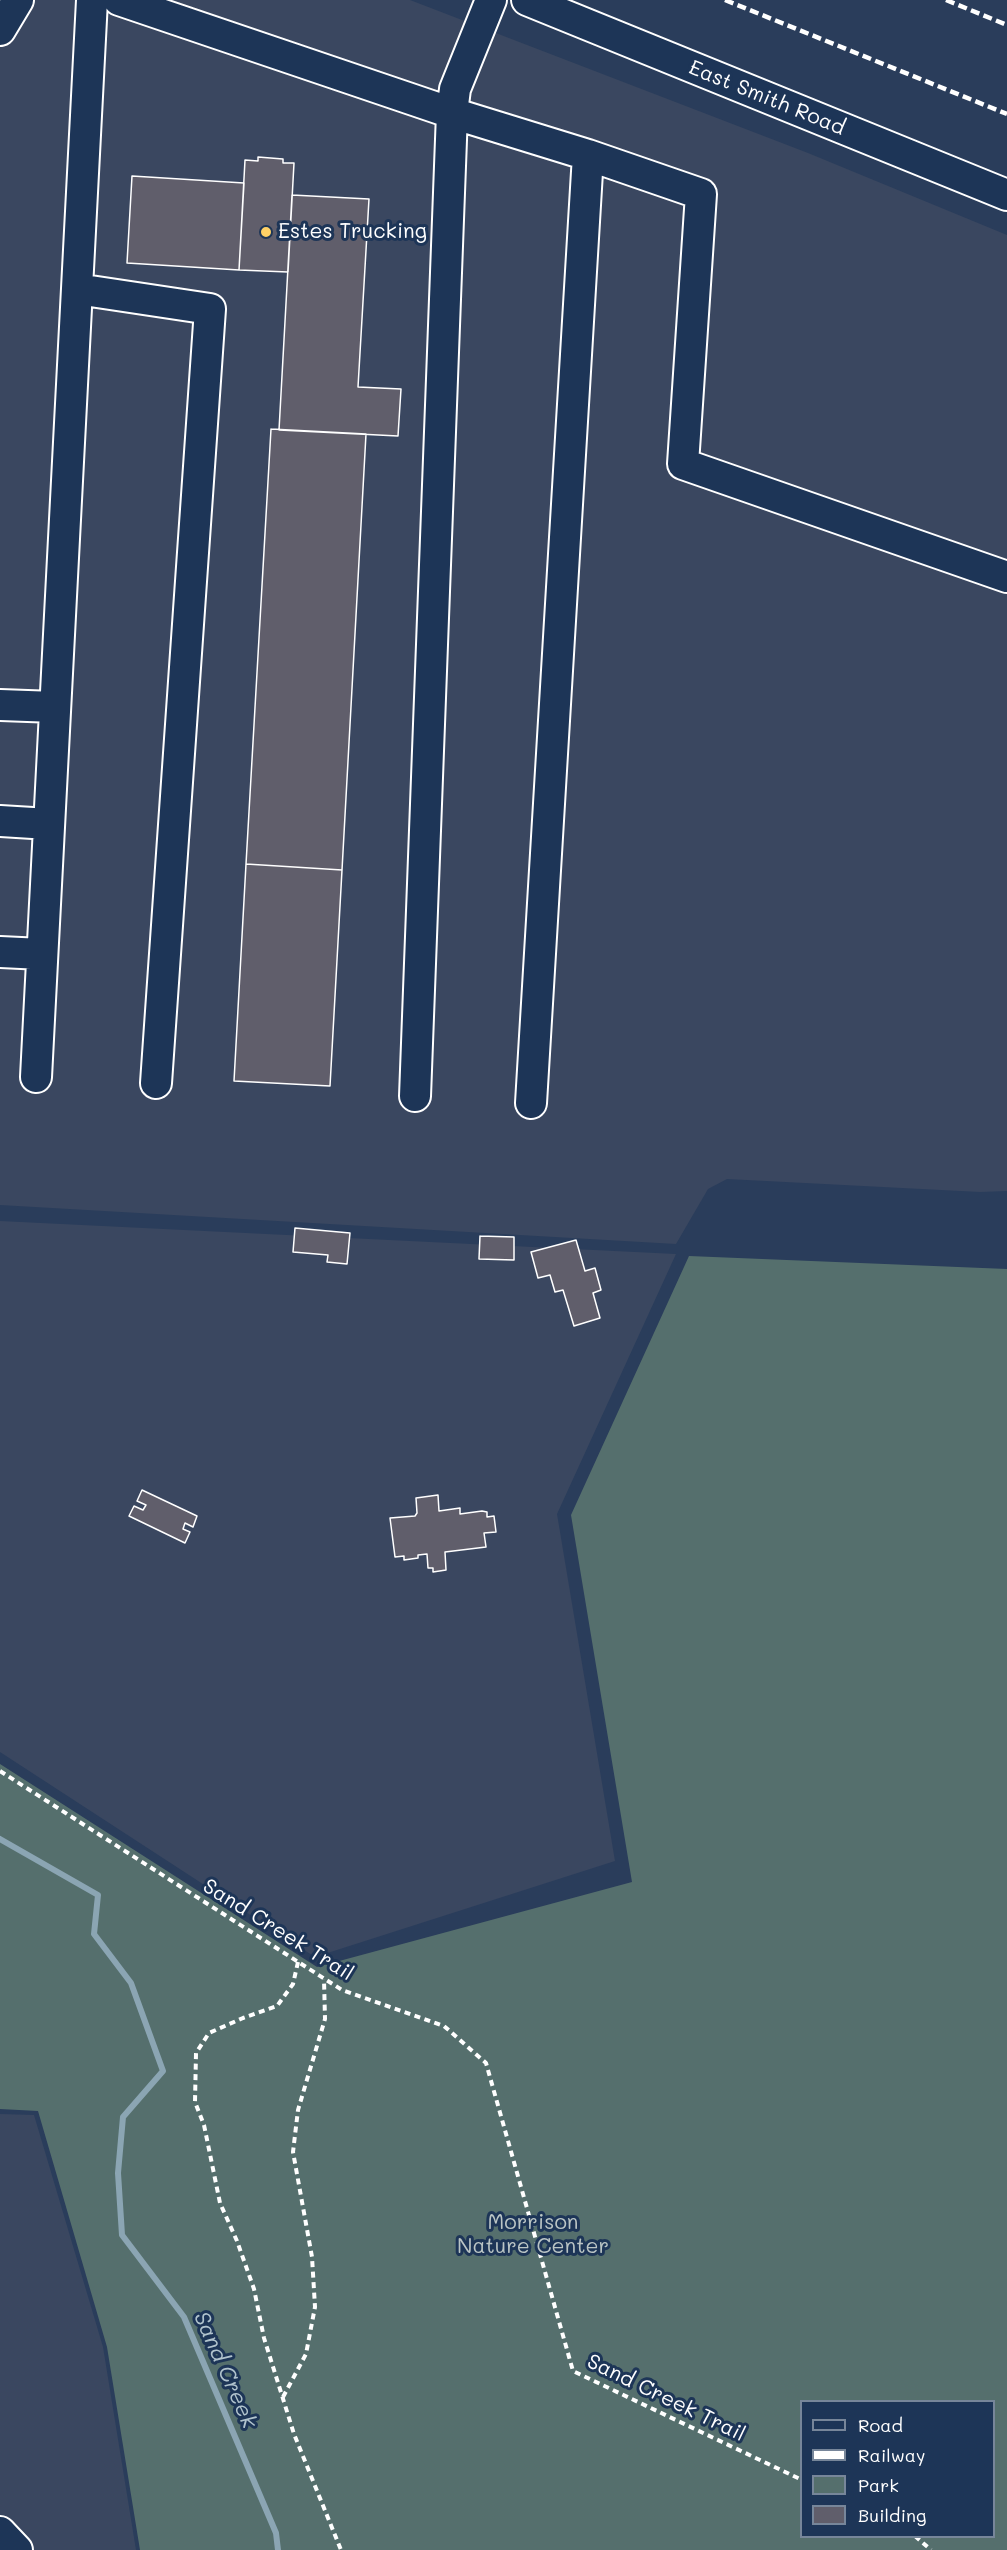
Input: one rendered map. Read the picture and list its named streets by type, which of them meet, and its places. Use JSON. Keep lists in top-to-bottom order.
{
  "streets": {
    "street": ["East Smith Road"],
    "path": ["Sand Creek Trail"]
  },
  "water": ["Sand Creek"],
  "parks": ["Morrison Nature Center"],
  "places": ["Estes Trucking"],
  "legend": [
    "Road",
    "Railway",
    "Park",
    "Building"
  ]
}
